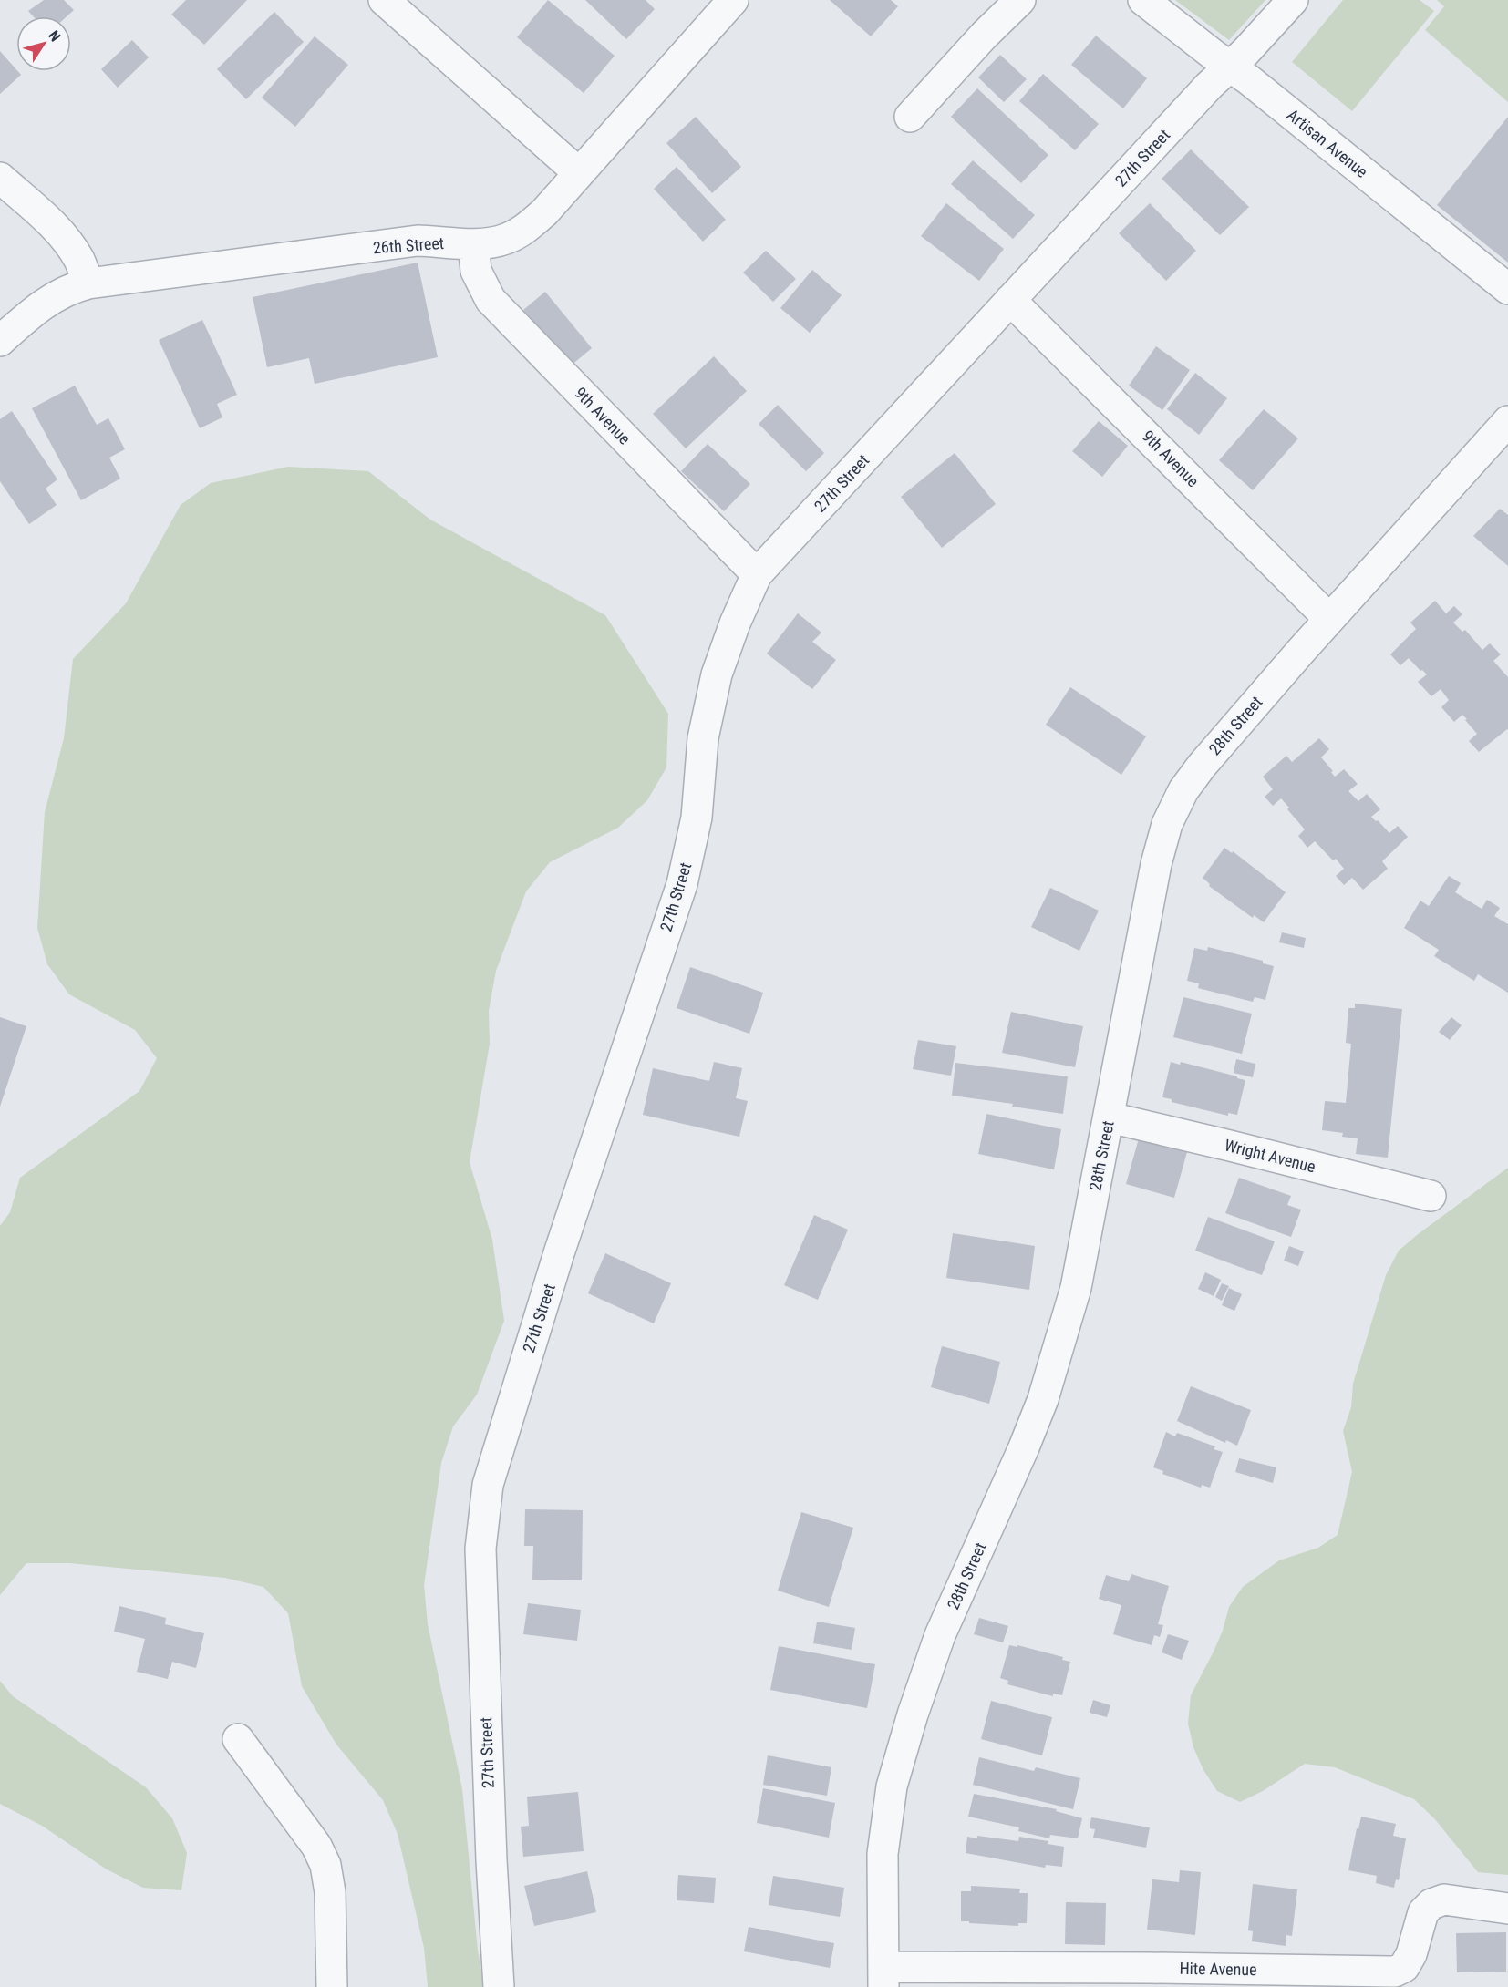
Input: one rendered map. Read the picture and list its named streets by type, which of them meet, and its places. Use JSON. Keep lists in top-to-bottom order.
{
  "streets": {
    "street": [
      "Artisan Avenue",
      "27th Street",
      "26th Street",
      "9th Avenue",
      "28th Street",
      "Wright Avenue",
      "Hite Avenue"
    ]
  },
  "crossings": [
    ["Artisan Avenue", "27th Street"],
    ["27th Street", "9th Avenue"],
    ["26th Street", "9th Avenue"],
    ["9th Avenue", "28th Street"],
    ["28th Street", "Wright Avenue"],
    ["28th Street", "Hite Avenue"]
  ],
  "north": "top right"
}
